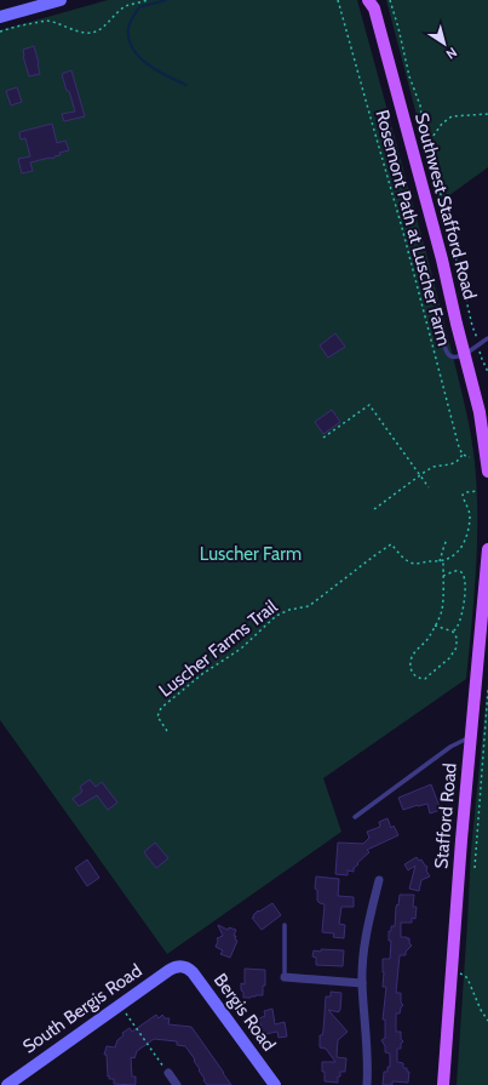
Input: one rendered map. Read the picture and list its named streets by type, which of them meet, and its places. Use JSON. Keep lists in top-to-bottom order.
{
  "streets": {
    "main road": ["Southwest Stafford Road", "Stafford Road"],
    "street": ["South Bergis Road", "Bergis Road"],
    "path": ["Rosemont Path at Luscher Farm", "Luscher Farms Trail"]
  },
  "crossings": [
    ["South Bergis Road", "Bergis Road"]
  ],
  "parks": ["Luscher Farm"],
  "north": "bottom right"
}
